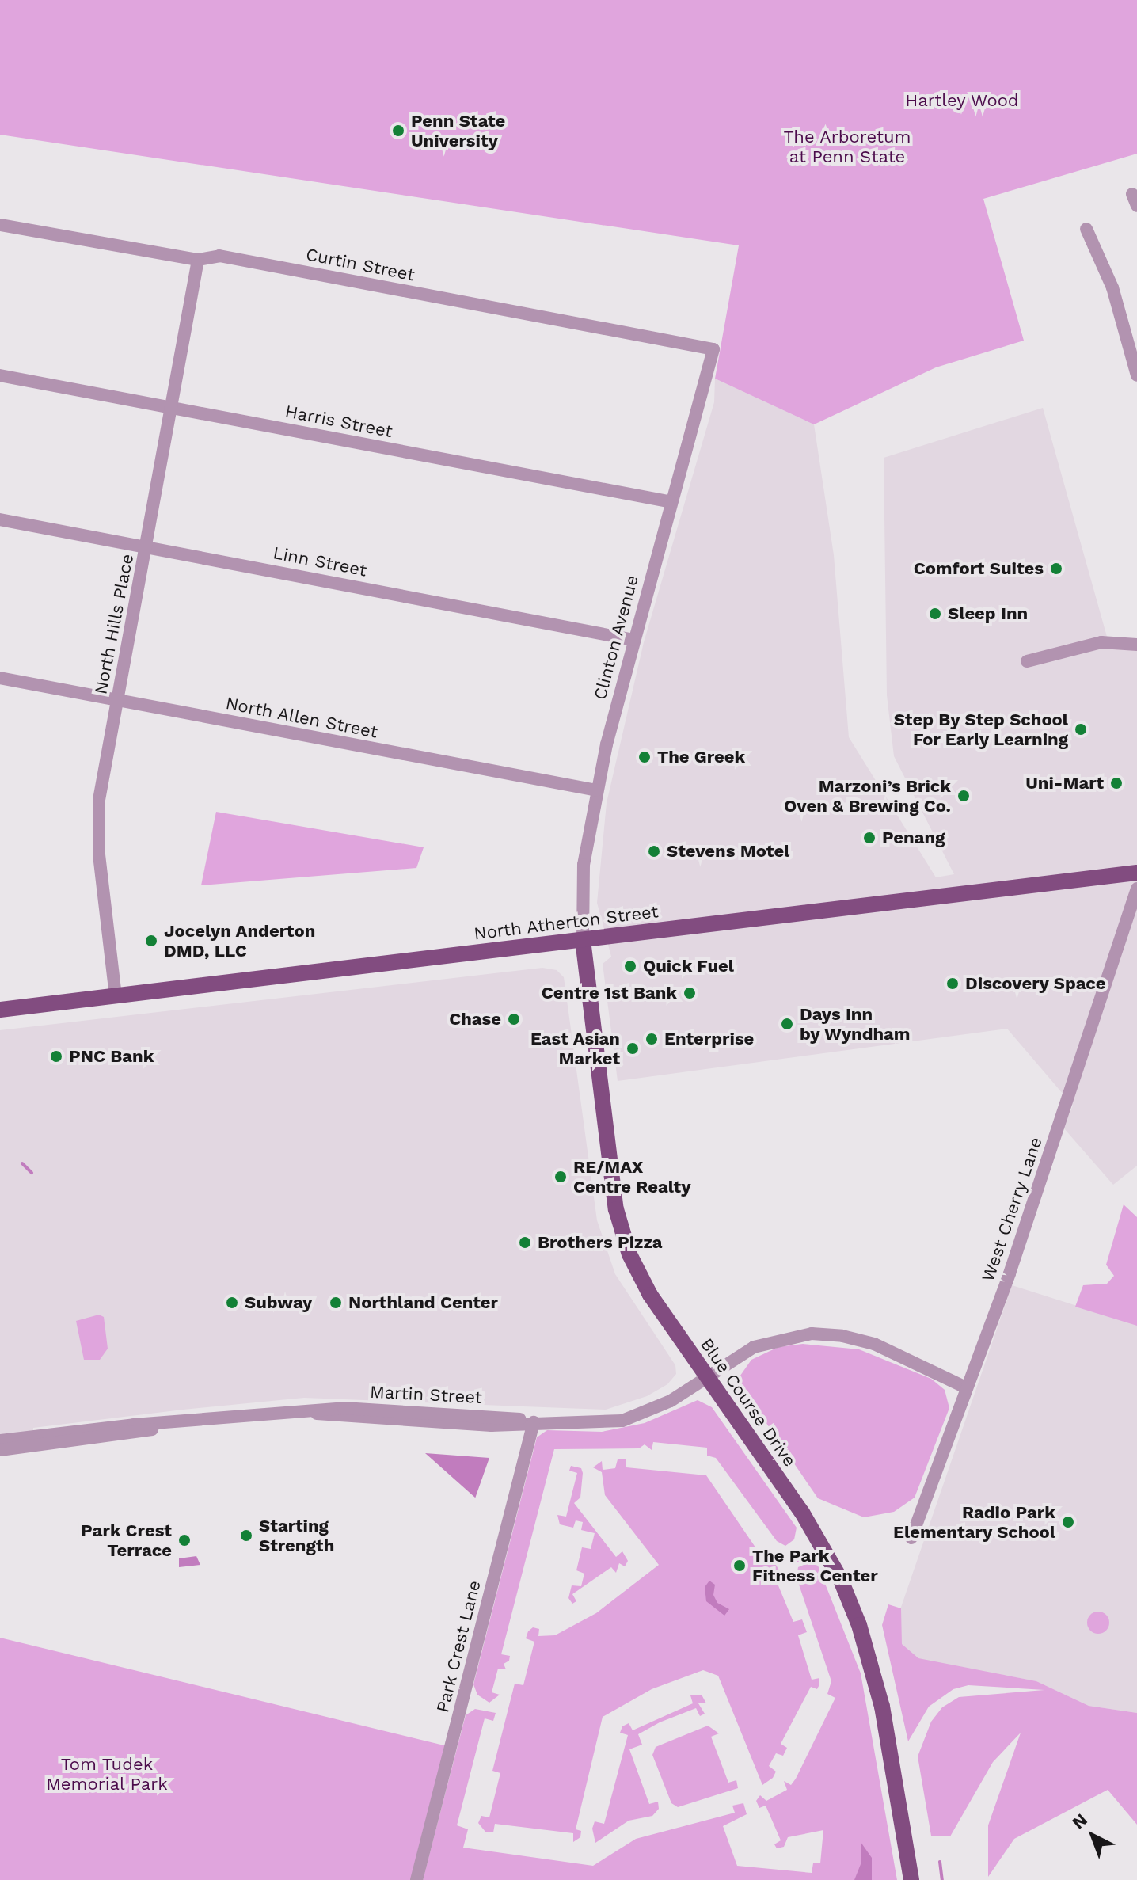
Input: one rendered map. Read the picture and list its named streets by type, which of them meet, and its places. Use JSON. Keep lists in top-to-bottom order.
{
  "streets": {
    "main road": ["North Atherton Street", "Blue Course Drive"],
    "street": [
      "Curtin Street",
      "Harris Street",
      "Linn Street",
      "North Hills Place",
      "Clinton Avenue",
      "North Allen Street",
      "West Cherry Lane",
      "Martin Street",
      "Park Crest Lane"
    ]
  },
  "crossings": [
    ["Curtin Street", "North Hills Place"],
    ["Curtin Street", "Clinton Avenue"],
    ["Harris Street", "North Hills Place"],
    ["Harris Street", "Clinton Avenue"],
    ["Linn Street", "North Hills Place"],
    ["Linn Street", "Clinton Avenue"],
    ["North Hills Place", "North Allen Street"],
    ["North Hills Place", "North Atherton Street"],
    ["Clinton Avenue", "North Allen Street"],
    ["Clinton Avenue", "North Atherton Street"],
    ["Clinton Avenue", "Blue Course Drive"],
    ["North Atherton Street", "Blue Course Drive"],
    ["West Cherry Lane", "Martin Street"],
    ["Martin Street", "Blue Course Drive"],
    ["Martin Street", "Park Crest Lane"]
  ],
  "parks": ["Hartley Wood", "The Arboretum at Penn State", "Tom Tudek Memorial Park"],
  "places": [
    "Penn State University",
    "Comfort Suites",
    "Sleep Inn",
    "Step By Step School For Early Learning",
    "The Greek",
    "Uni-Mart",
    "Marzoni’s Brick Oven & Brewing Co.",
    "Penang",
    "Stevens Motel",
    "Jocelyn Anderton DMD, LLC",
    "Quick Fuel",
    "Discovery Space",
    "Centre 1st Bank",
    "Chase",
    "Days Inn by Wyndham",
    "Enterprise",
    "East Asian Market",
    "PNC Bank",
    "RE/MAX Centre Realty",
    "Brothers Pizza",
    "Subway",
    "Northland Center",
    "Radio Park Elementary School",
    "Starting Strength",
    "Park Crest Terrace",
    "The Park Fitness Center"
  ],
  "north": "top left"
}
